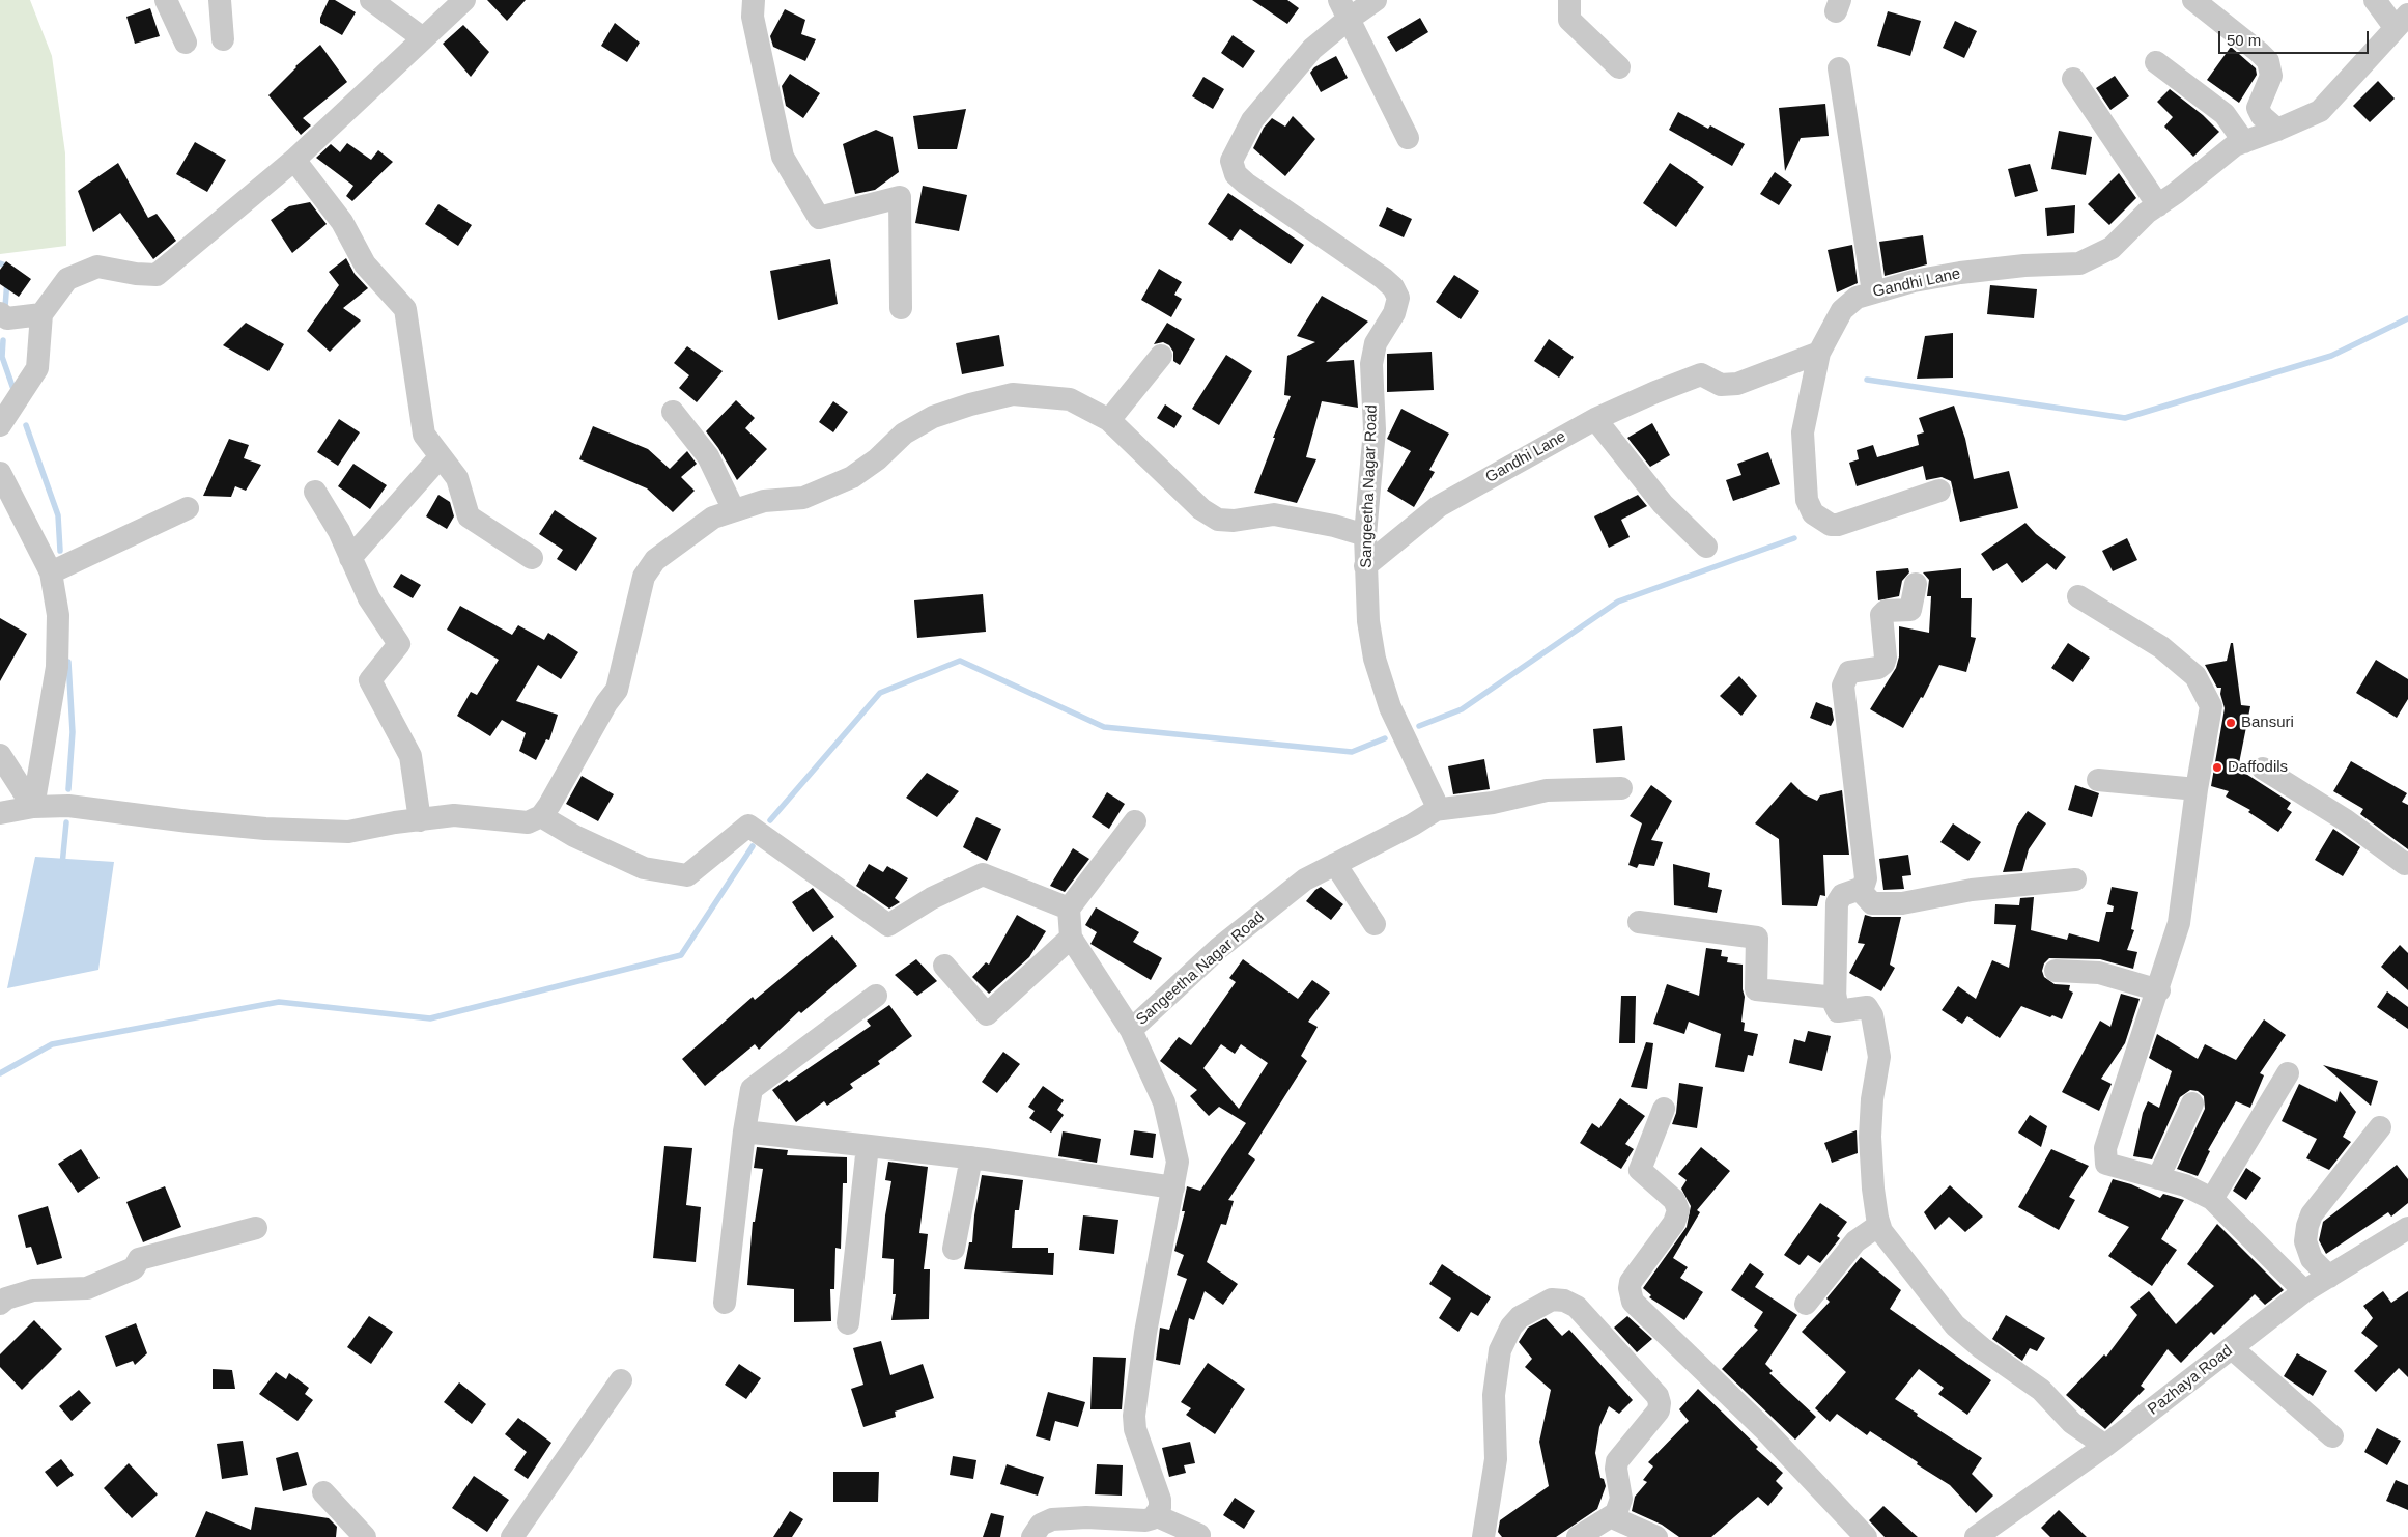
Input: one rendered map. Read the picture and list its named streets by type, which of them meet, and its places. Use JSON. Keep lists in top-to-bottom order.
{
  "streets": {
    "street": ["Gandhi Lane", "Sangeetha Nagar Road", "Pazhaya Road"]
  },
  "crossings": [
    ["Gandhi Lane", "Sangeetha Nagar Road"]
  ],
  "places": ["Bansuri", "Daffodils"],
  "scale_bar": "50 m"
}
